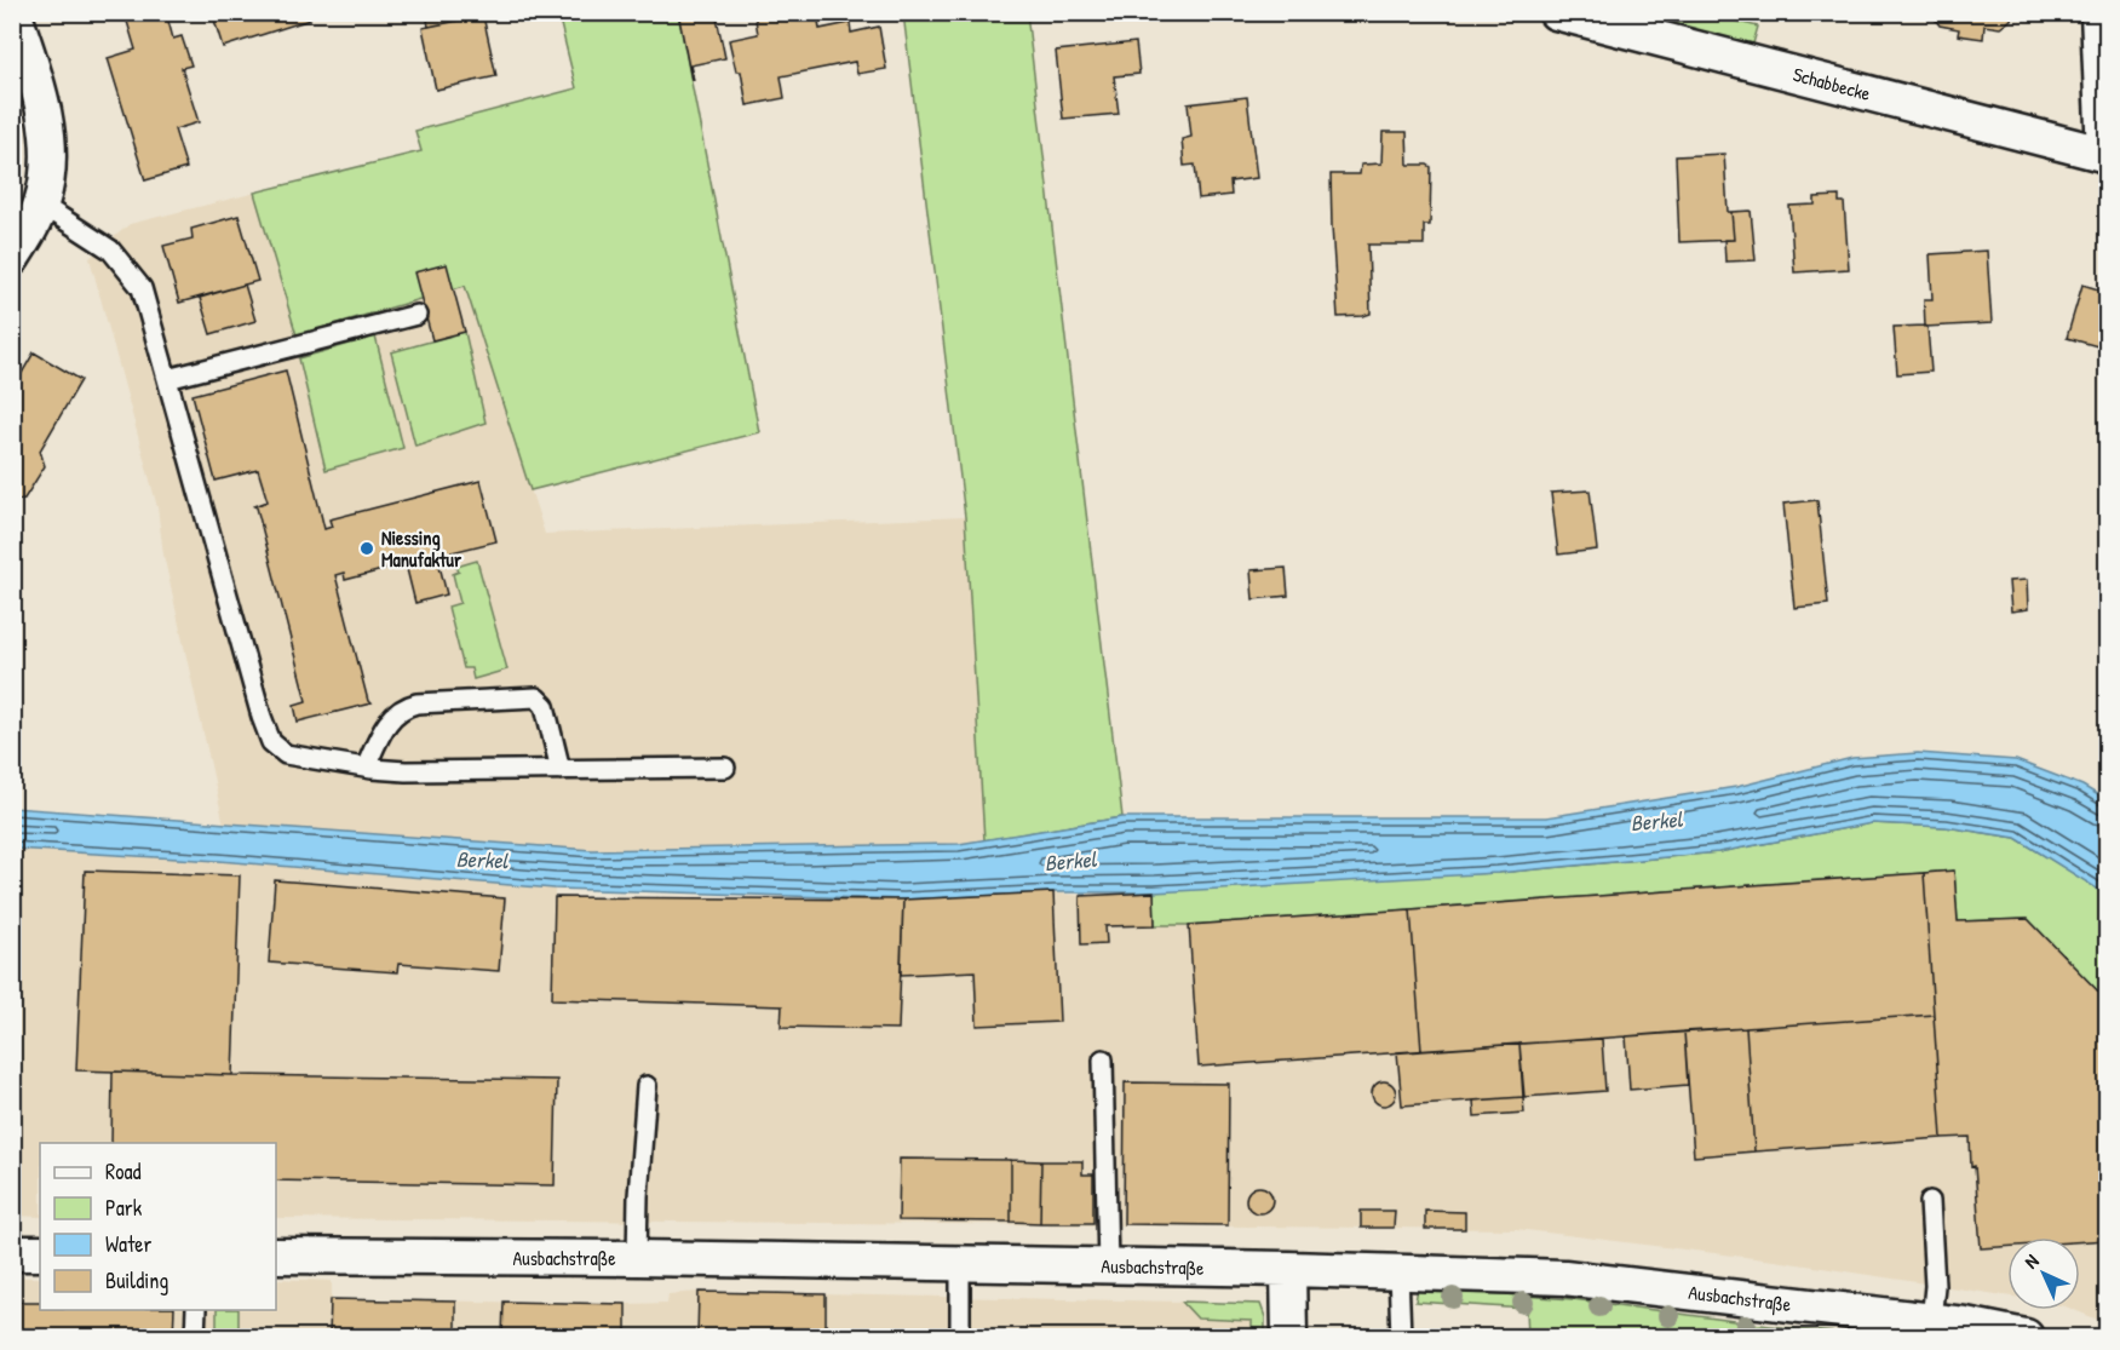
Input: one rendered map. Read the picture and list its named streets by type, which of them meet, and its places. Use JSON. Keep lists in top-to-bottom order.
{
  "streets": {
    "street": ["Schabbecke", "Ausbachstraße"]
  },
  "water": ["Berkel"],
  "places": ["Niessing Manufaktur"],
  "legend": [
    "Road",
    "Park",
    "Water",
    "Building"
  ],
  "north": "top left"
}
